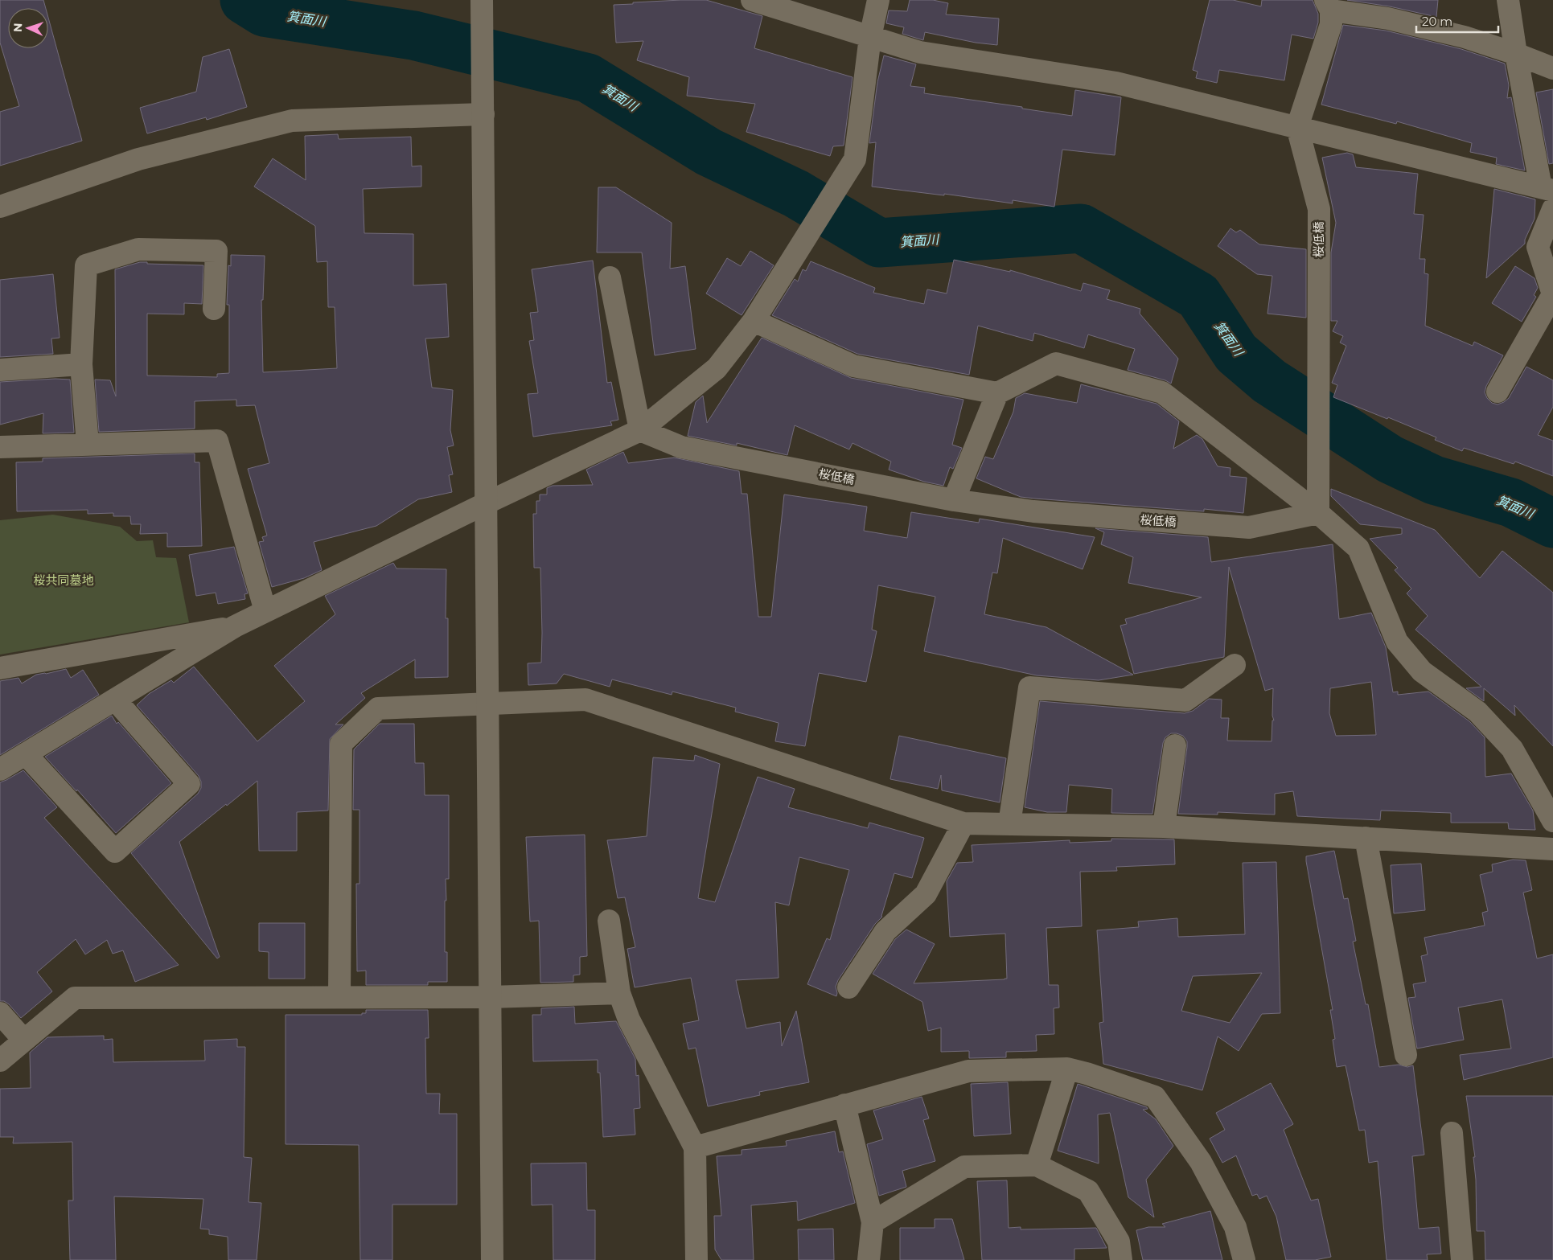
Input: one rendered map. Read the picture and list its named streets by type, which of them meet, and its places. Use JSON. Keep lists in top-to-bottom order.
{
  "streets": {
    "street": ["桜低橋"]
  },
  "water": ["箕面川"],
  "parks": ["桜共同墓地"],
  "scale_bar": "20 m",
  "north": "left"
}
